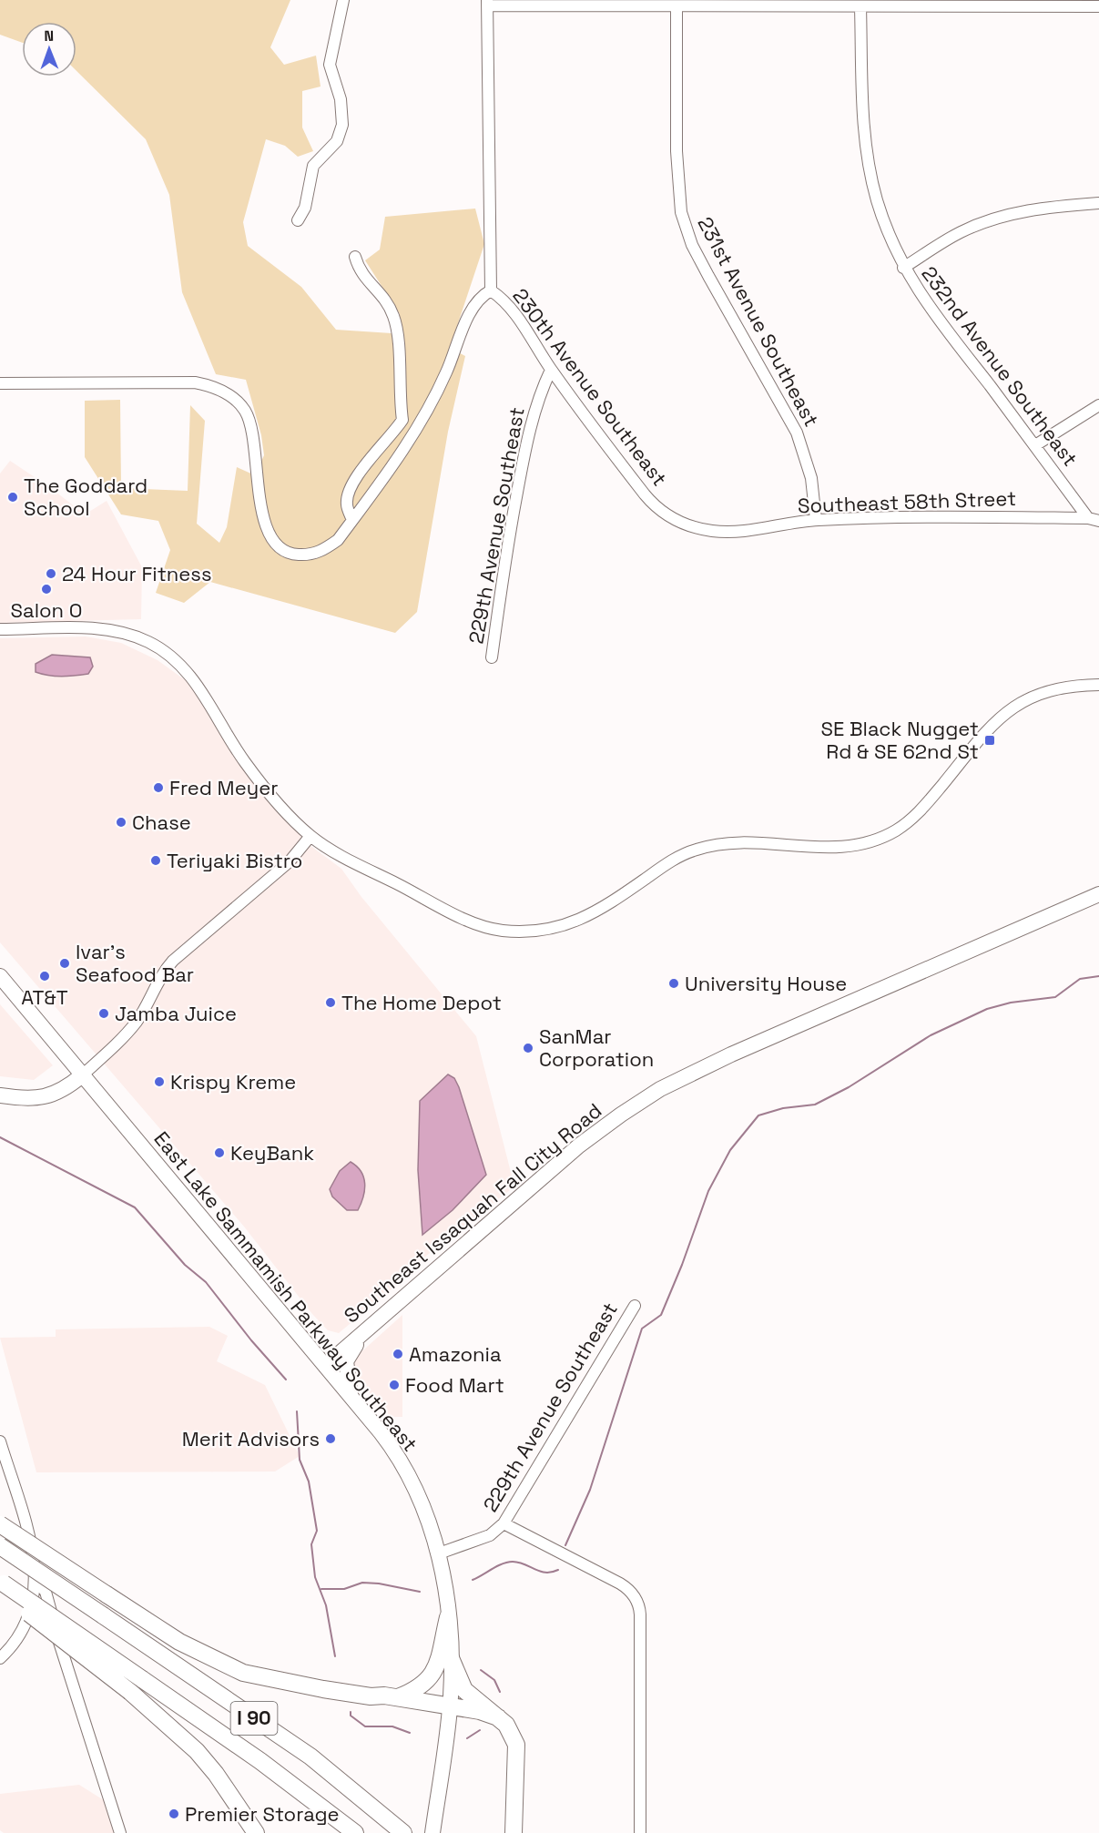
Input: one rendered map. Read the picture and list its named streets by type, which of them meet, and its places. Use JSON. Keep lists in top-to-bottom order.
{
  "streets": {
    "highway": ["I 90"],
    "main road": ["Southeast Issaquah Fall City Road", "East Lake Sammamish Parkway Southeast"],
    "street": [
      "231st Avenue Southeast",
      "232nd Avenue Southeast",
      "230th Avenue Southeast",
      "Southeast 58th Street",
      "229th Avenue Southeast"
    ]
  },
  "crossings": [
    ["231st Avenue Southeast", "Southeast 58th Street"],
    ["232nd Avenue Southeast", "Southeast 58th Street"],
    ["230th Avenue Southeast", "Southeast 58th Street"],
    ["230th Avenue Southeast", "229th Avenue Southeast"],
    ["229th Avenue Southeast", "East Lake Sammamish Parkway Southeast"],
    ["Southeast Issaquah Fall City Road", "East Lake Sammamish Parkway Southeast"]
  ],
  "places": {
    "other": [
      "The Goddard School",
      "24 Hour Fitness",
      "Salon O",
      "Fred Meyer",
      "Chase",
      "Teriyaki Bistro",
      "Ivar's Seafood Bar",
      "AT&T",
      "University House",
      "The Home Depot",
      "Jamba Juice",
      "SanMar Corporation",
      "Krispy Kreme",
      "KeyBank",
      "Amazonia",
      "Food Mart",
      "Merit Advisors",
      "Premier Storage"
    ],
    "transit": ["SE Black Nugget Rd & SE 62nd St"]
  },
  "north": "top"
}
